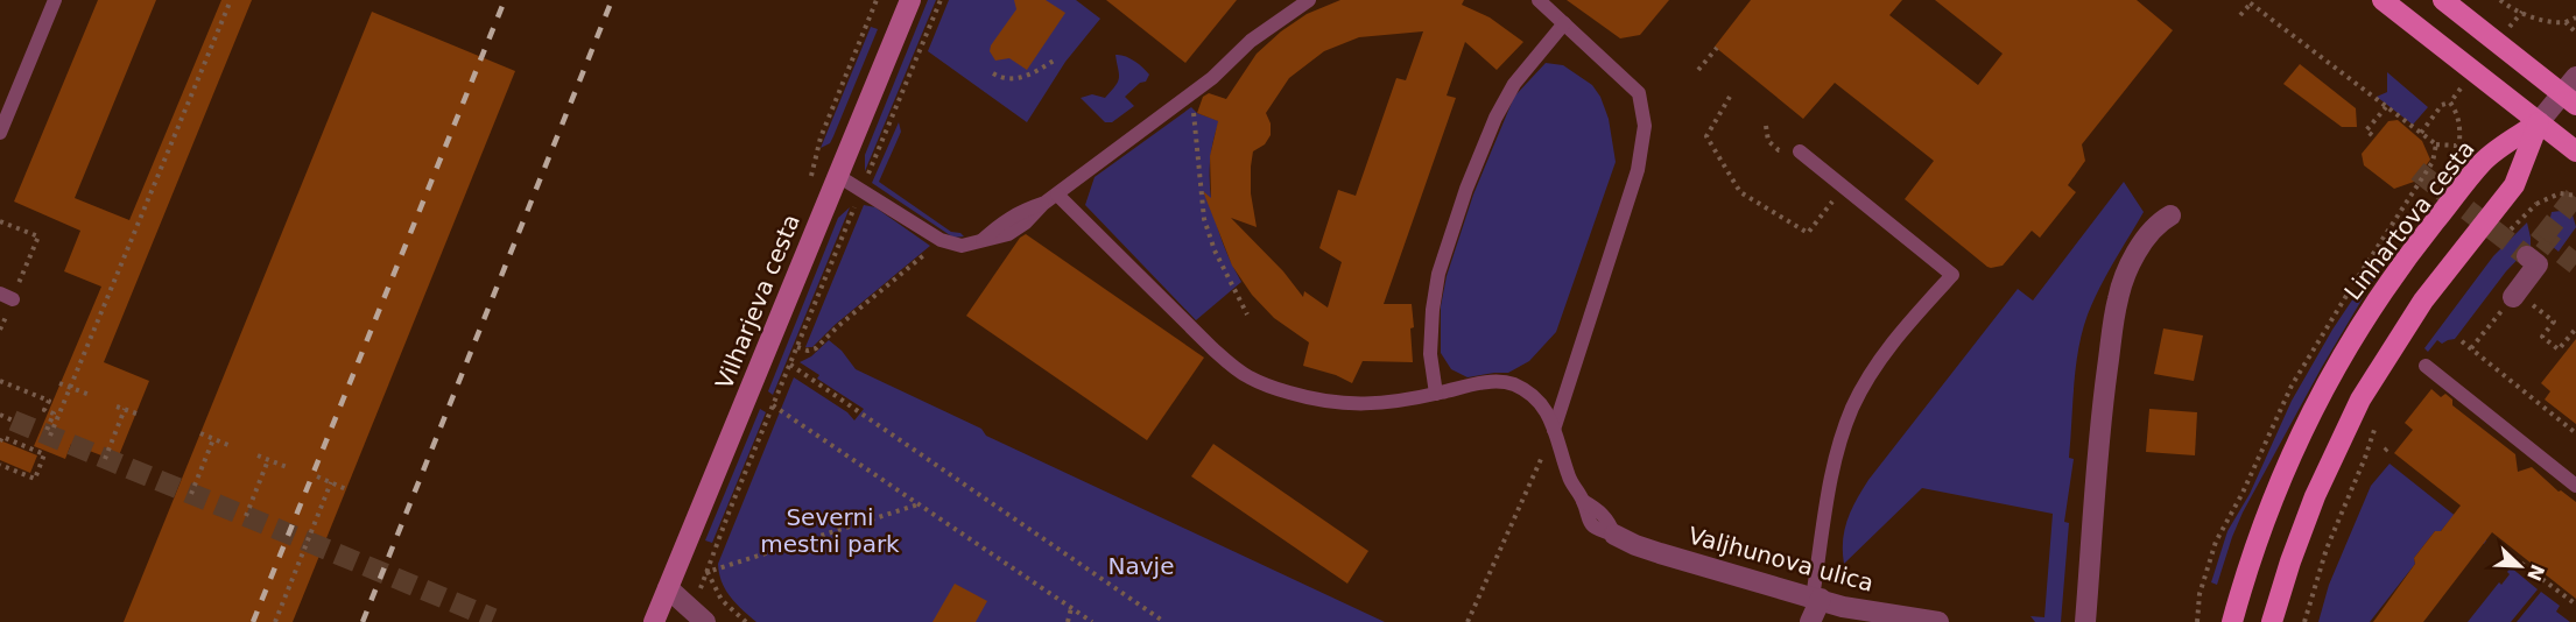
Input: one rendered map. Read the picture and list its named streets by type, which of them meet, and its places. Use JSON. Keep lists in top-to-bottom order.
{
  "streets": {
    "main road": ["Linhartova cesta", "Vilharjeva cesta"],
    "street": ["Valjhunova ulica"]
  },
  "parks": ["Severni mestni park", "Navje"],
  "north": "bottom right"
}
